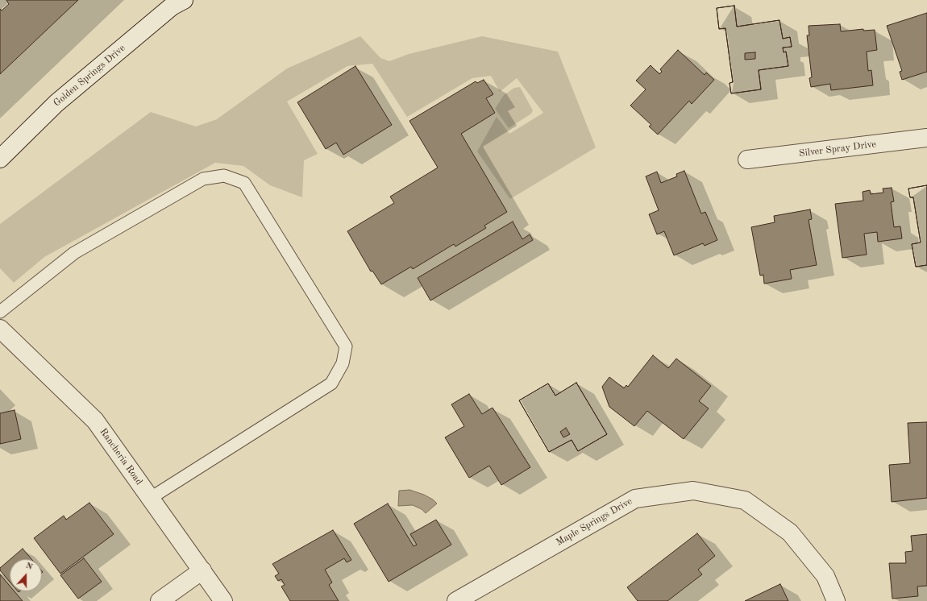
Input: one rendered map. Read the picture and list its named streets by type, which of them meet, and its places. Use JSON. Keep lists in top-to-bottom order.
{
  "streets": {
    "street": [
      "Golden Springs Drive",
      "Silver Spray Drive",
      "Rancheria Road",
      "Maple Springs Drive"
    ]
  },
  "north": "top"
}
